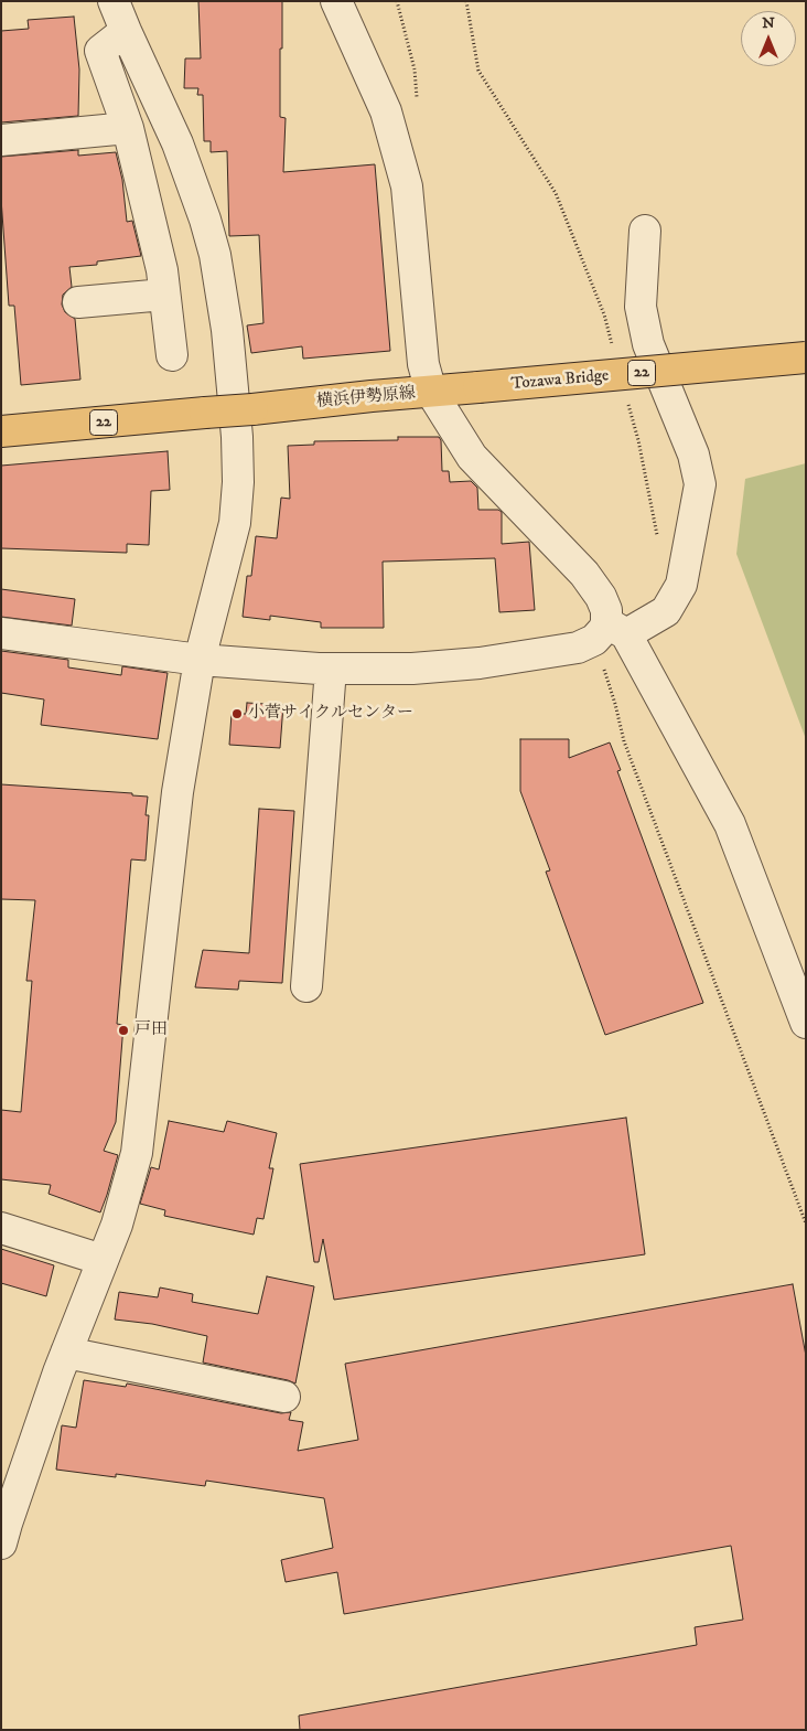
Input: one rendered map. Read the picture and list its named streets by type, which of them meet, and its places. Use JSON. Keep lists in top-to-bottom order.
{
  "streets": {
    "main road": ["22", "Tozawa Bridge", "横浜伊勢原線"]
  },
  "crossings": [
    ["Tozawa Bridge", "横浜伊勢原線"]
  ],
  "places": ["小菅サイクルセンター", "戸田"],
  "north": "top"
}
